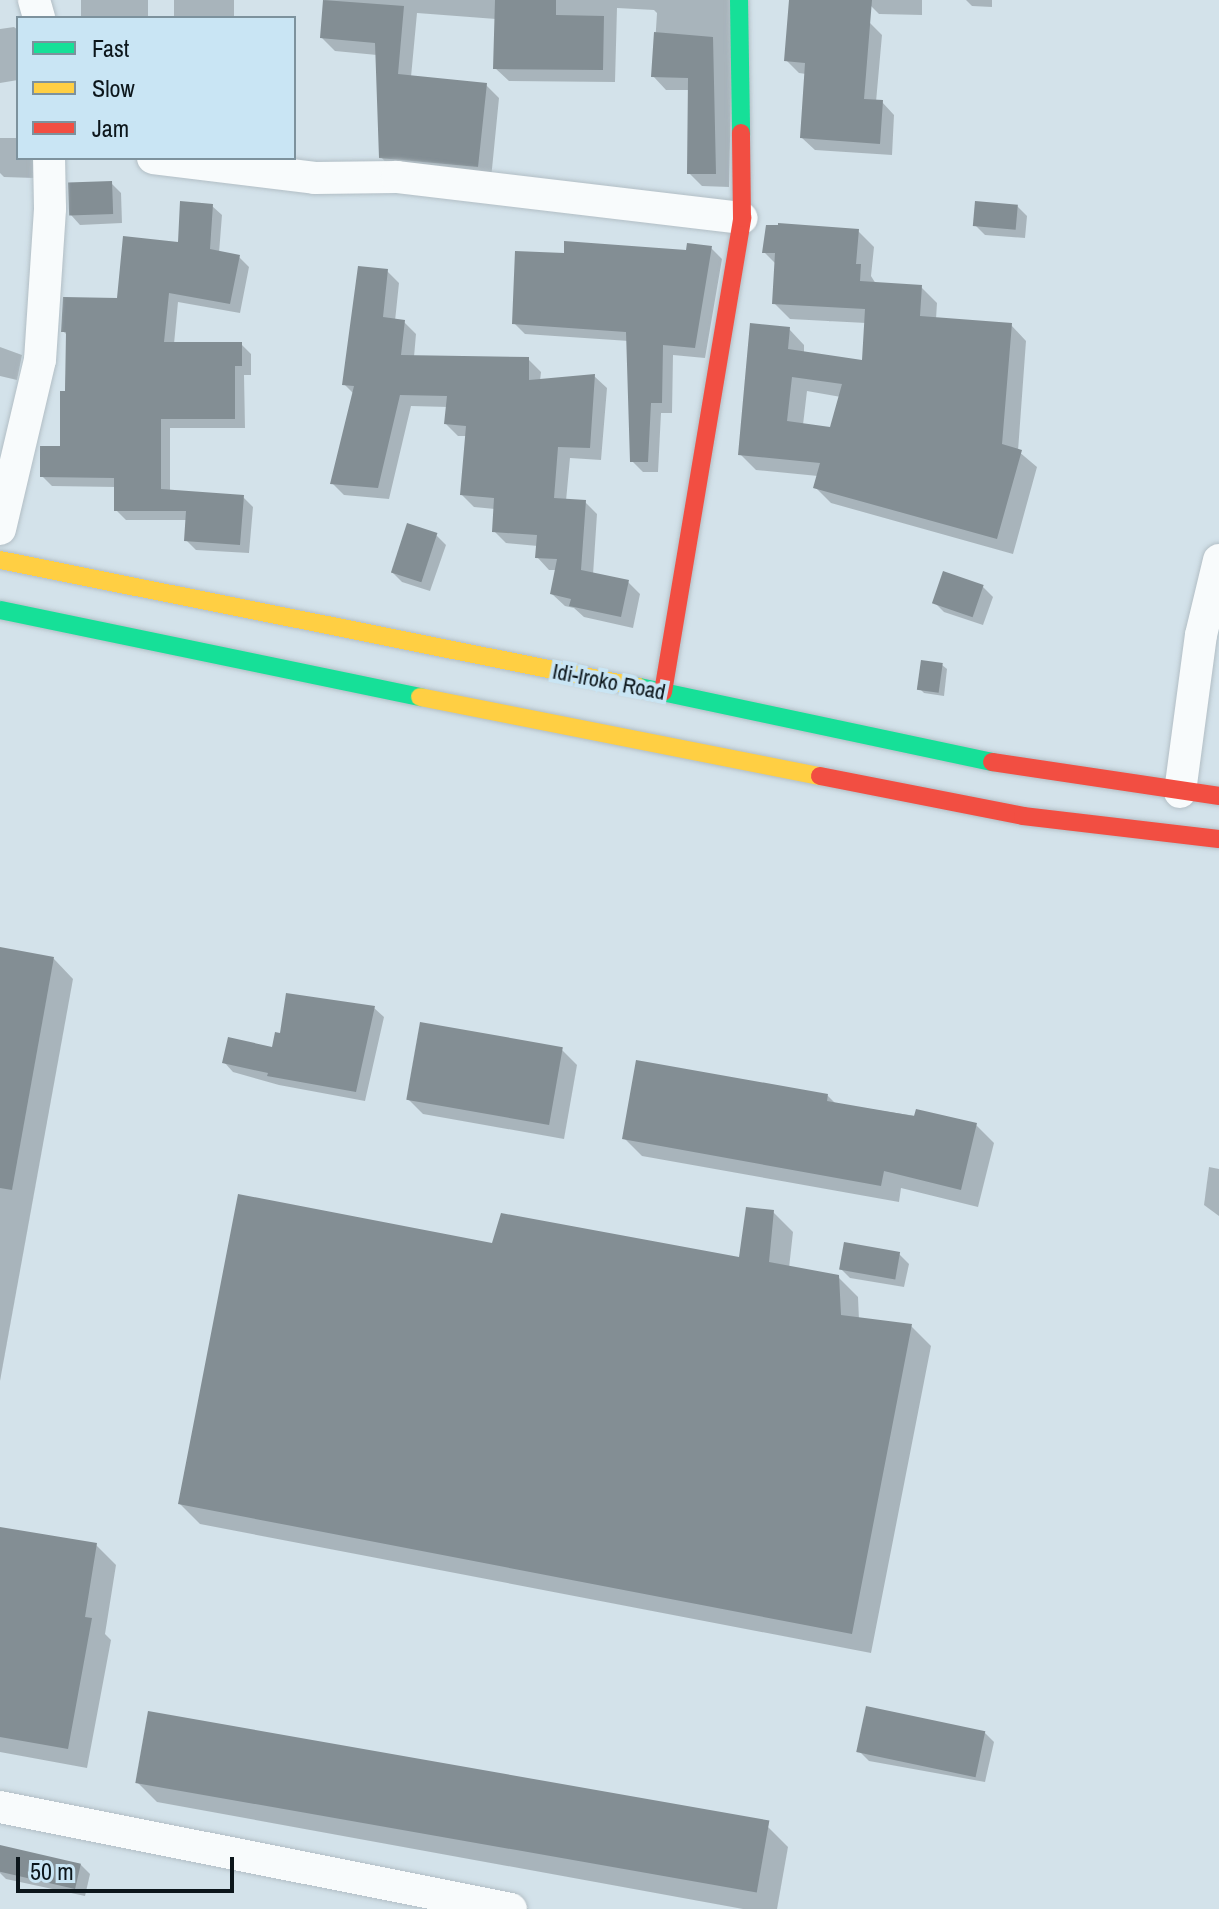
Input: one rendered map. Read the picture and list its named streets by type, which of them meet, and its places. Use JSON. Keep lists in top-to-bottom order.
{
  "streets": {
    "main road": ["Idi-Iroko Road"]
  },
  "legend": ["Fast", "Slow", "Jam"],
  "scale_bar": "50 m"
}
